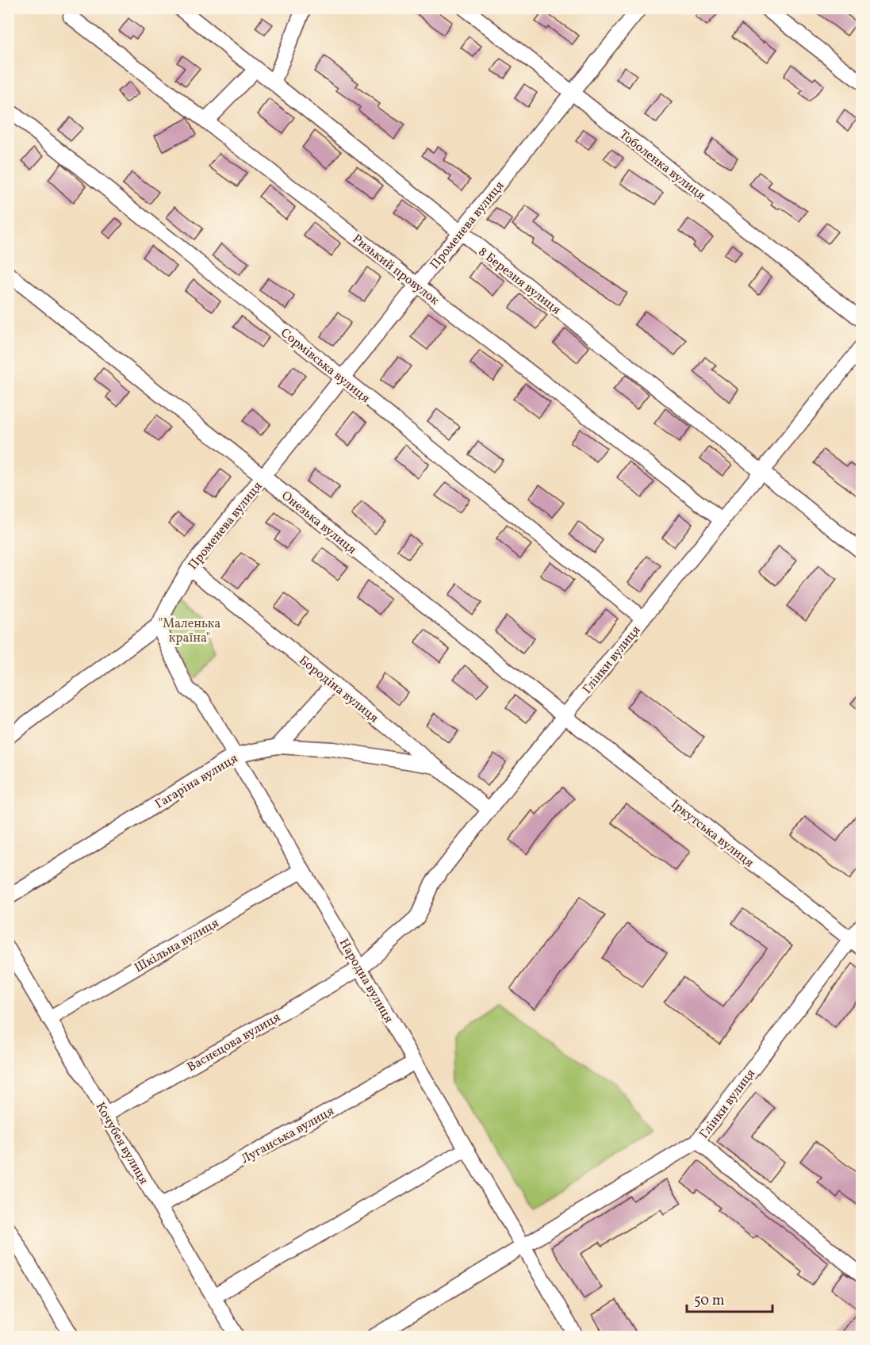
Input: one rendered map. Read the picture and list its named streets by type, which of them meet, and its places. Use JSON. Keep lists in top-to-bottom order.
{
  "streets": {
    "street": [
      "Тоболенка вулиця",
      "Променева вулиця",
      "Ризький провулок",
      "8 Березня вулиця",
      "Сормівська вулиця",
      "Онезька вулиця",
      "Глінки вулиця",
      "Бородіна вулиця",
      "Гагаріна вулиця",
      "Іркутська вулиця",
      "Шкільна вулиця",
      "Народна вулиця",
      "Васнєцова вулиця",
      "Луганська вулиця",
      "Кочубея вулиця"
    ]
  },
  "crossings": [
    ["Тоболенка вулиця", "Променева вулиця"],
    ["Променева вулиця", "Ризький провулок"],
    ["Променева вулиця", "8 Березня вулиця"],
    ["Променева вулиця", "Сормівська вулиця"],
    ["Променева вулиця", "Онезька вулиця"],
    ["Променева вулиця", "Бородіна вулиця"],
    ["Променева вулиця", "Народна вулиця"],
    ["Ризький провулок", "Глінки вулиця"],
    ["8 Березня вулиця", "Глінки вулиця"],
    ["Сормівська вулиця", "Глінки вулиця"],
    ["Онезька вулиця", "Глінки вулиця"],
    ["Онезька вулиця", "Іркутська вулиця"],
    ["Глінки вулиця", "Бородіна вулиця"],
    ["Глінки вулиця", "Іркутська вулиця"],
    ["Глінки вулиця", "Народна вулиця"],
    ["Глінки вулиця", "Васнєцова вулиця"],
    ["Бородіна вулиця", "Гагаріна вулиця"],
    ["Гагаріна вулиця", "Народна вулиця"],
    ["Шкільна вулиця", "Народна вулиця"],
    ["Шкільна вулиця", "Кочубея вулиця"],
    ["Народна вулиця", "Васнєцова вулиця"],
    ["Народна вулиця", "Луганська вулиця"],
    ["Васнєцова вулиця", "Кочубея вулиця"],
    ["Луганська вулиця", "Кочубея вулиця"]
  ],
  "parks": ["\"Маленька країна\""],
  "scale_bar": "50 m"
}
